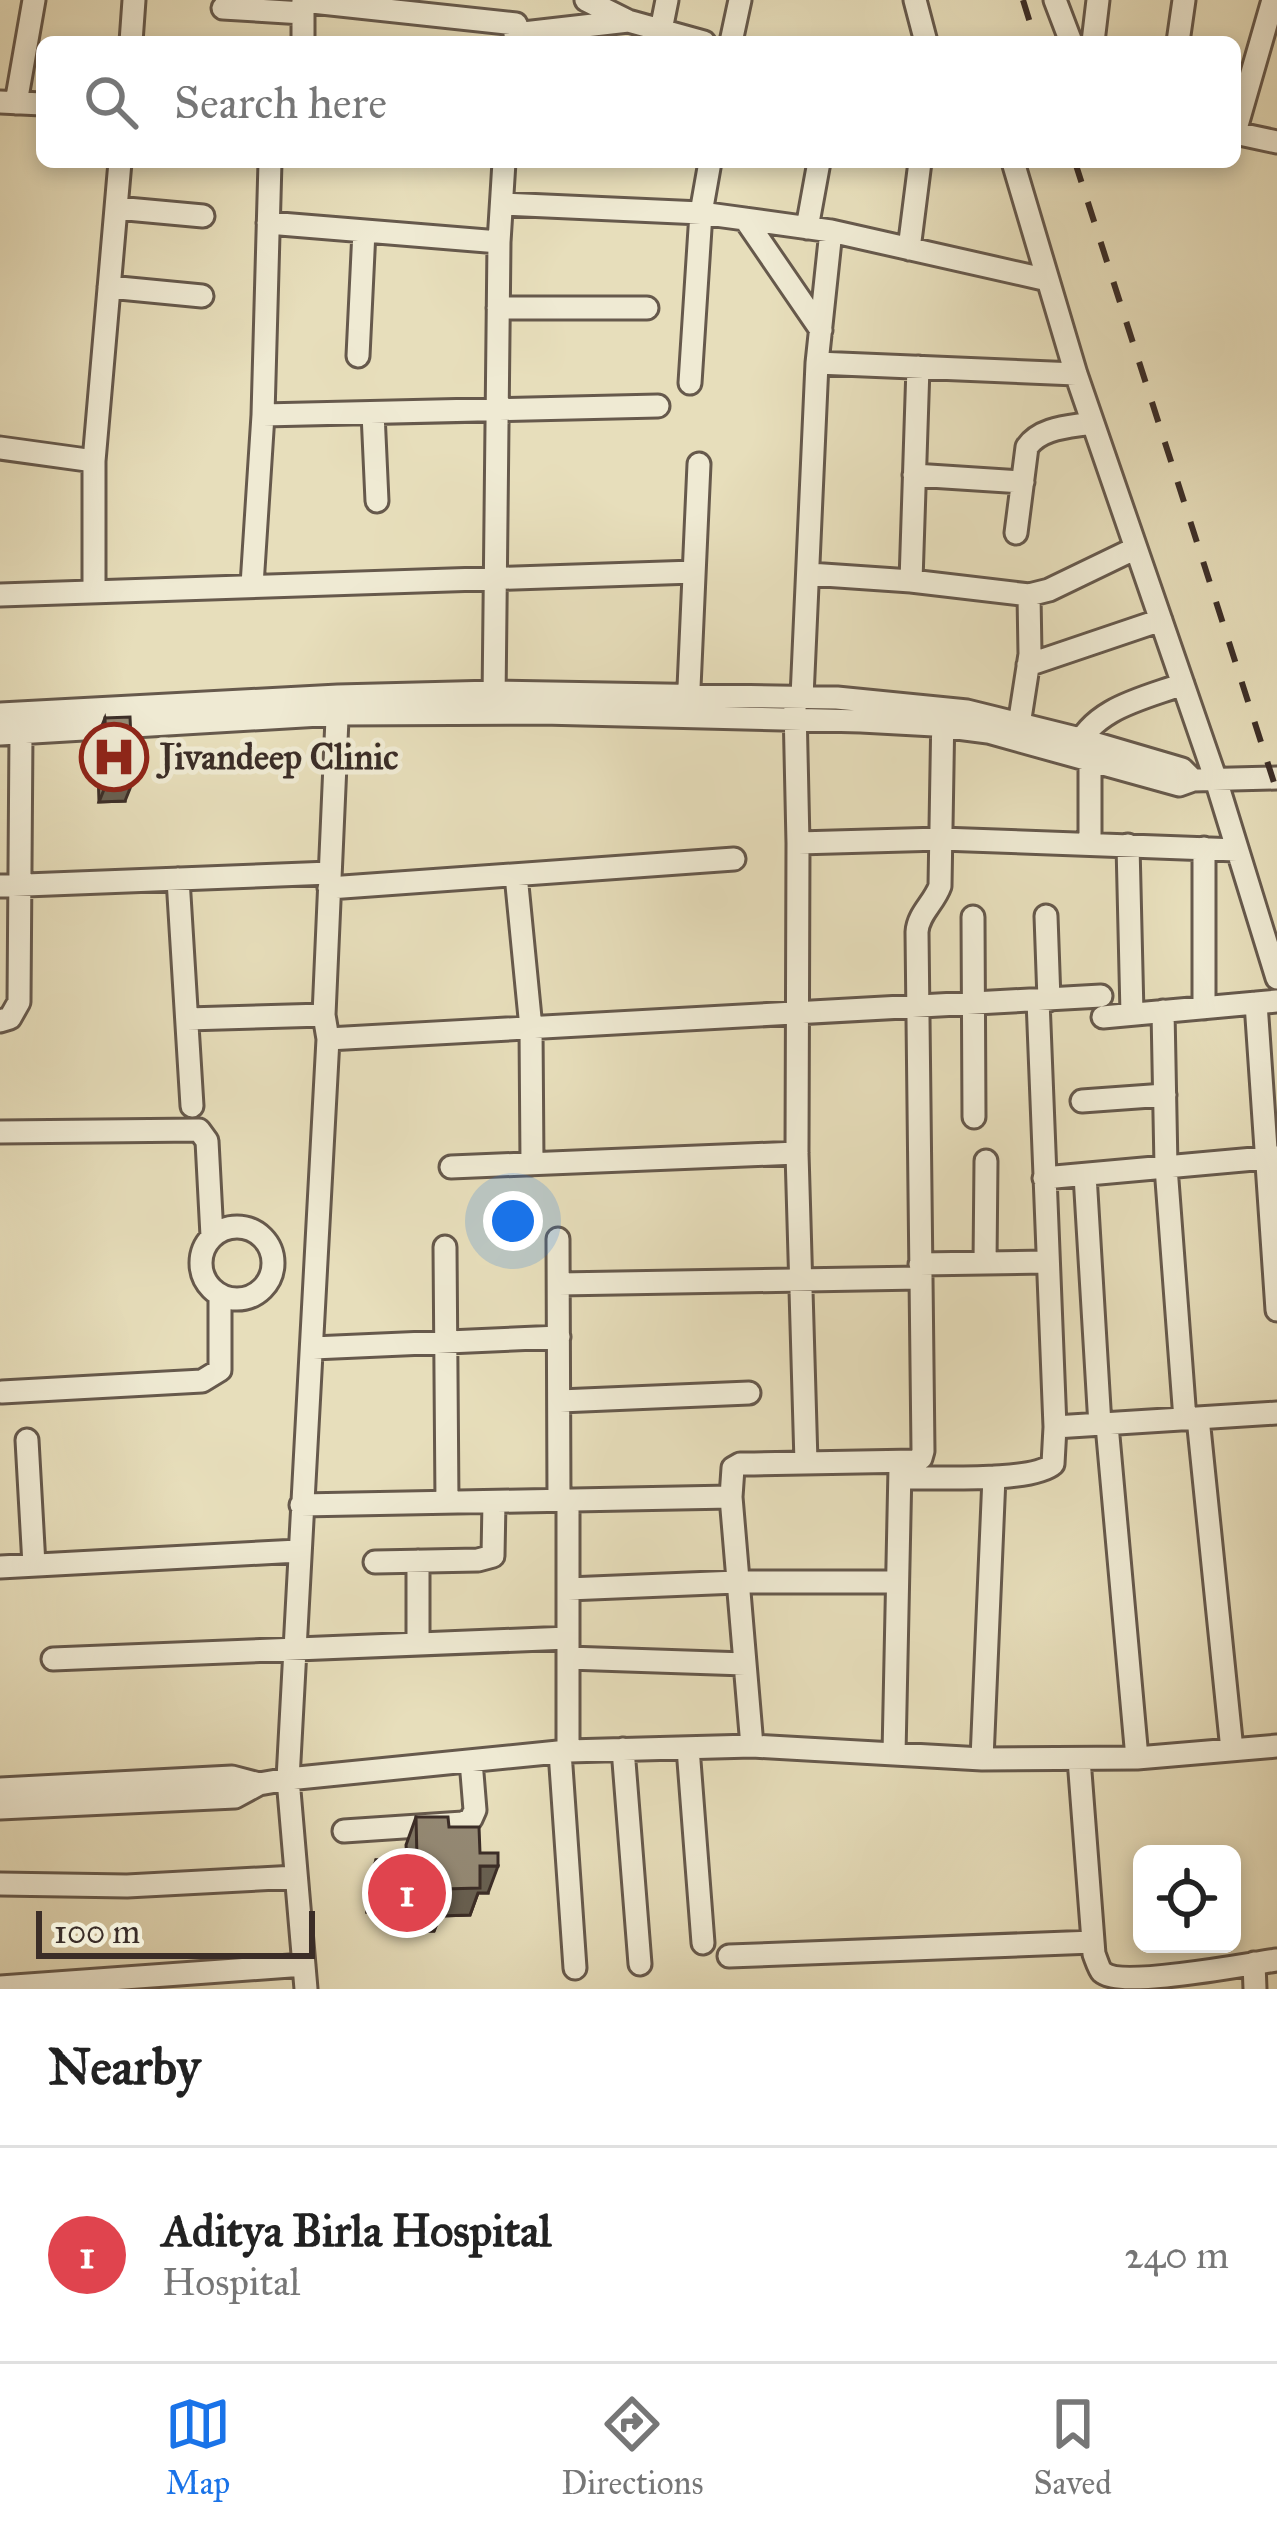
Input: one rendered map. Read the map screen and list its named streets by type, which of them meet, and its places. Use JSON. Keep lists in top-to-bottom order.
{
  "places": {
    "hospital": ["Jivandeep Clinic"]
  },
  "scale_bar": "100 m",
  "page": {
    "search": "Search here",
    "pins": "1",
    "scale": "100 m",
    "heading": "Nearby",
    "list": [
      {
        "mark": "1",
        "name": "Aditya Birla Hospital",
        "note": "Hospital",
        "value": "240 m"
      }
    ],
    "nav": ["Map", "Directions", "Saved"]
  }
}
